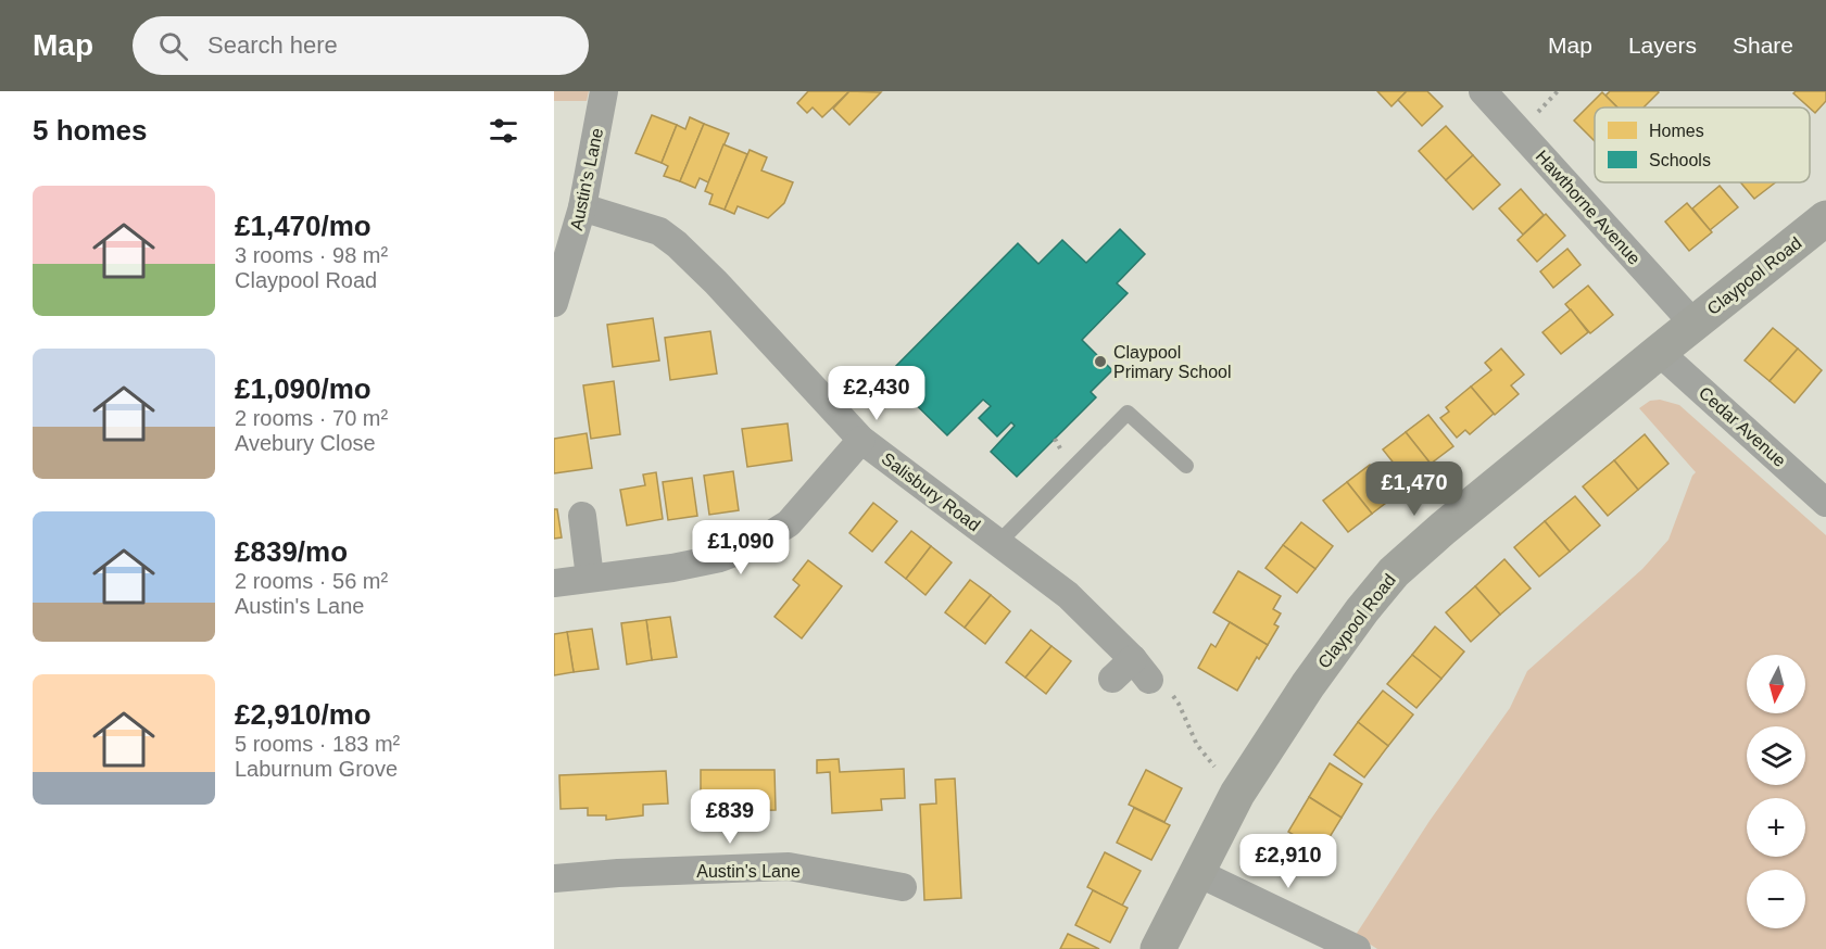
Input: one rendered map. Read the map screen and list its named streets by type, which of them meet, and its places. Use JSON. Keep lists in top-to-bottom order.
{
  "streets": {
    "street": [
      "Austin's Lane",
      "Hawthorne Avenue",
      "Claypool Road",
      "Cedar Avenue",
      "Salisbury Road"
    ]
  },
  "crossings": [
    ["Austin's Lane", "Salisbury Road"],
    ["Hawthorne Avenue", "Claypool Road"],
    ["Claypool Road", "Cedar Avenue"]
  ],
  "places": ["Claypool Primary School"],
  "legend": ["Homes", "Schools"],
  "north": "bottom",
  "page": {
    "header": "Map",
    "search": "Search here",
    "nav": ["Map", "Layers", "Share"],
    "heading": "5 homes",
    "list": [
      {
        "name": "£1,470/mo",
        "note": "3 rooms · 98 m² · Claypool Road"
      },
      {
        "name": "£1,090/mo",
        "note": "2 rooms · 70 m² · Avebury Close"
      },
      {
        "name": "£839/mo",
        "note": "2 rooms · 56 m² · Austin's Lane"
      },
      {
        "name": "£2,910/mo",
        "note": "5 rooms · 183 m² · Laburnum Grove"
      }
    ],
    "price": [
      "£2,430",
      "£1,470",
      "£1,090",
      "£839",
      "£2,910"
    ],
    "map_buttons": ["+", "−"]
  }
}
